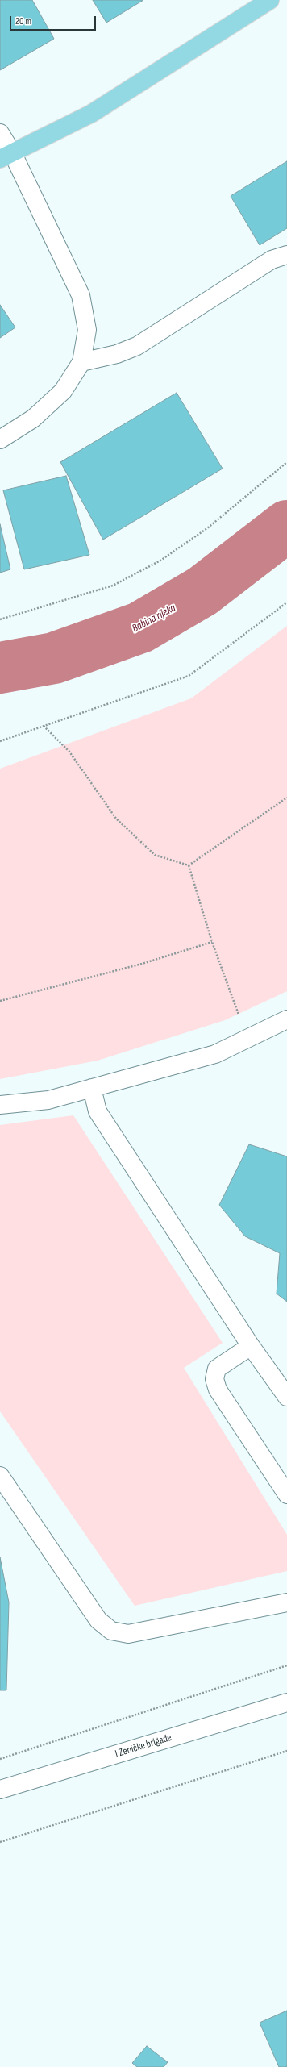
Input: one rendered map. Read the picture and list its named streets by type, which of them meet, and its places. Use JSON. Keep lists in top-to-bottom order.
{
  "streets": {
    "street": ["I Zeničke brigade"]
  },
  "water": ["Babina rijeka"],
  "scale_bar": "20 m"
}
